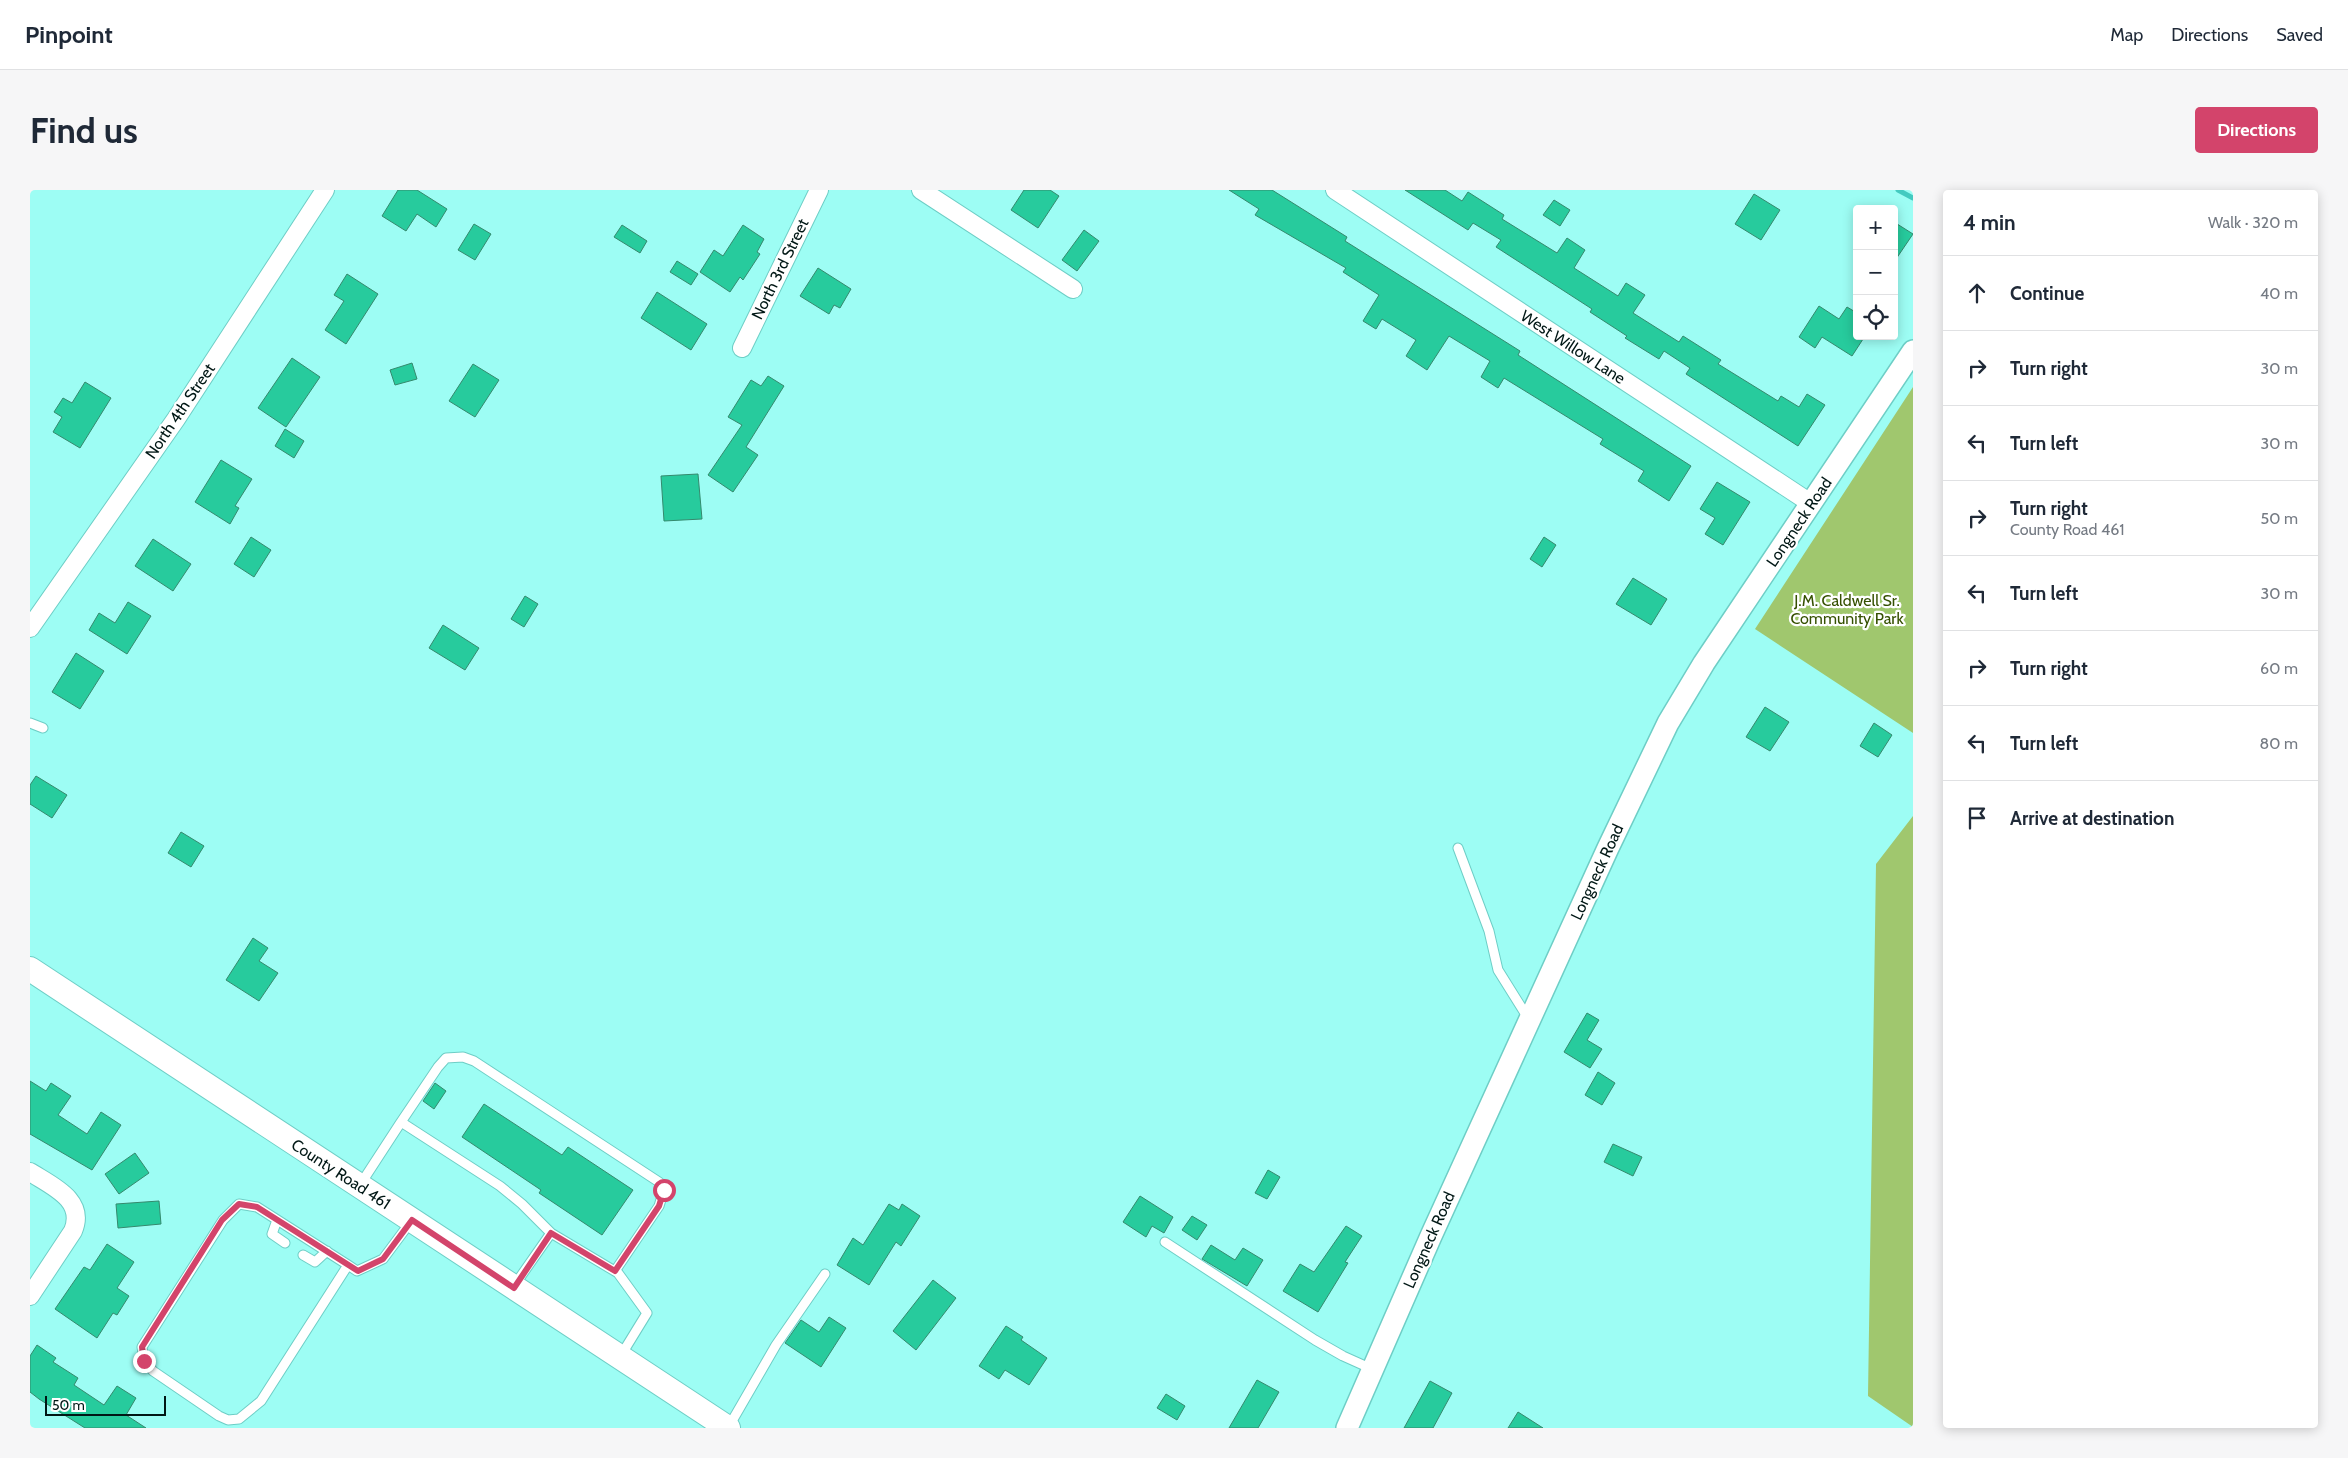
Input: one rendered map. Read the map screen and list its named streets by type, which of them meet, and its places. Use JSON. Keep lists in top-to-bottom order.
{
  "streets": {
    "main road": ["County Road 461"],
    "street": [
      "North 3rd Street",
      "West Willow Lane",
      "North 4th Street",
      "Longneck Road"
    ]
  },
  "crossings": [
    ["West Willow Lane", "Longneck Road"]
  ],
  "parks": ["J.M. Caldwell Sr. Community Park"],
  "scale_bar": "50 m",
  "page": {
    "header": "Pinpoint",
    "nav": ["Map", "Directions", "Saved"],
    "buttons": "Directions",
    "title": "Find us",
    "heading": ["4 min", "Walk · 320 m"],
    "map_buttons": ["+", "−"],
    "list": [
      ["Continue", "40 m"],
      ["Turn right", "30 m"],
      ["Turn left", "30 m"],
      ["Turn right", "County Road 461", "50 m"],
      ["Turn left", "30 m"],
      ["Turn right", "60 m"],
      ["Turn left", "80 m"],
      "Arrive at destination"
    ],
    "scale": "50 m"
  }
}
